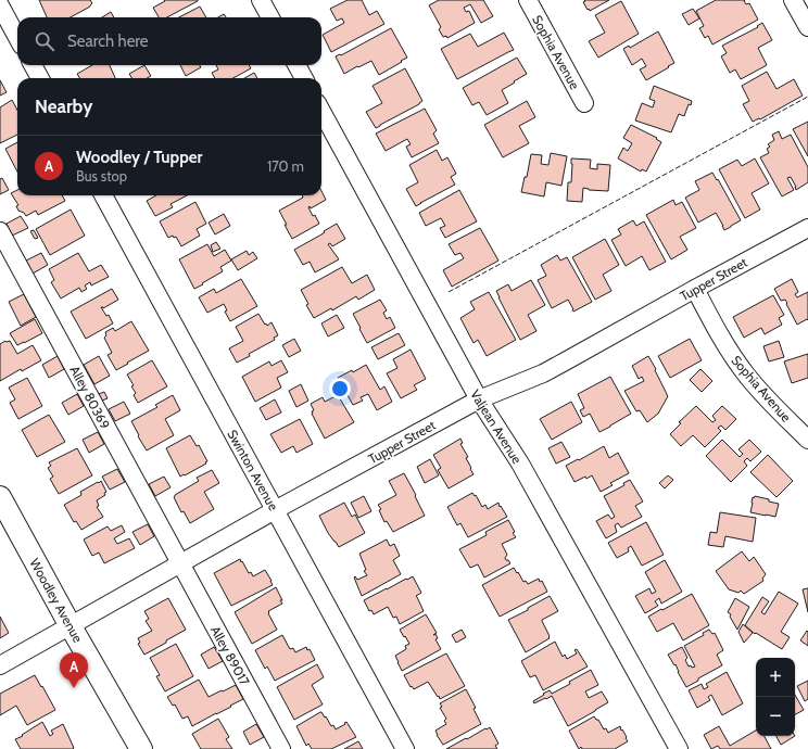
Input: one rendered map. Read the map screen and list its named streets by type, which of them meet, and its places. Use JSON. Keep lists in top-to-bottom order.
{
  "streets": {
    "main road": ["Woodley Avenue"],
    "street": [
      "Sophia Avenue",
      "Tupper Street",
      "Alley 80369",
      "Valjean Avenue",
      "Swinton Avenue",
      "Alley 89017"
    ]
  },
  "crossings": [
    ["Sophia Avenue", "Tupper Street"],
    ["Tupper Street", "Alley 80369"],
    ["Tupper Street", "Valjean Avenue"],
    ["Tupper Street", "Swinton Avenue"],
    ["Tupper Street", "Woodley Avenue"],
    ["Tupper Street", "Alley 89017"],
    ["Alley 80369", "Alley 89017"]
  ],
  "page": {
    "search": "Search here",
    "heading": "Nearby",
    "list": [
      {
        "mark": "A",
        "name": "Woodley / Tupper",
        "note": "Bus stop",
        "value": "170 m"
      }
    ],
    "pins": "A",
    "map_buttons": ["+", "−"]
  }
}
